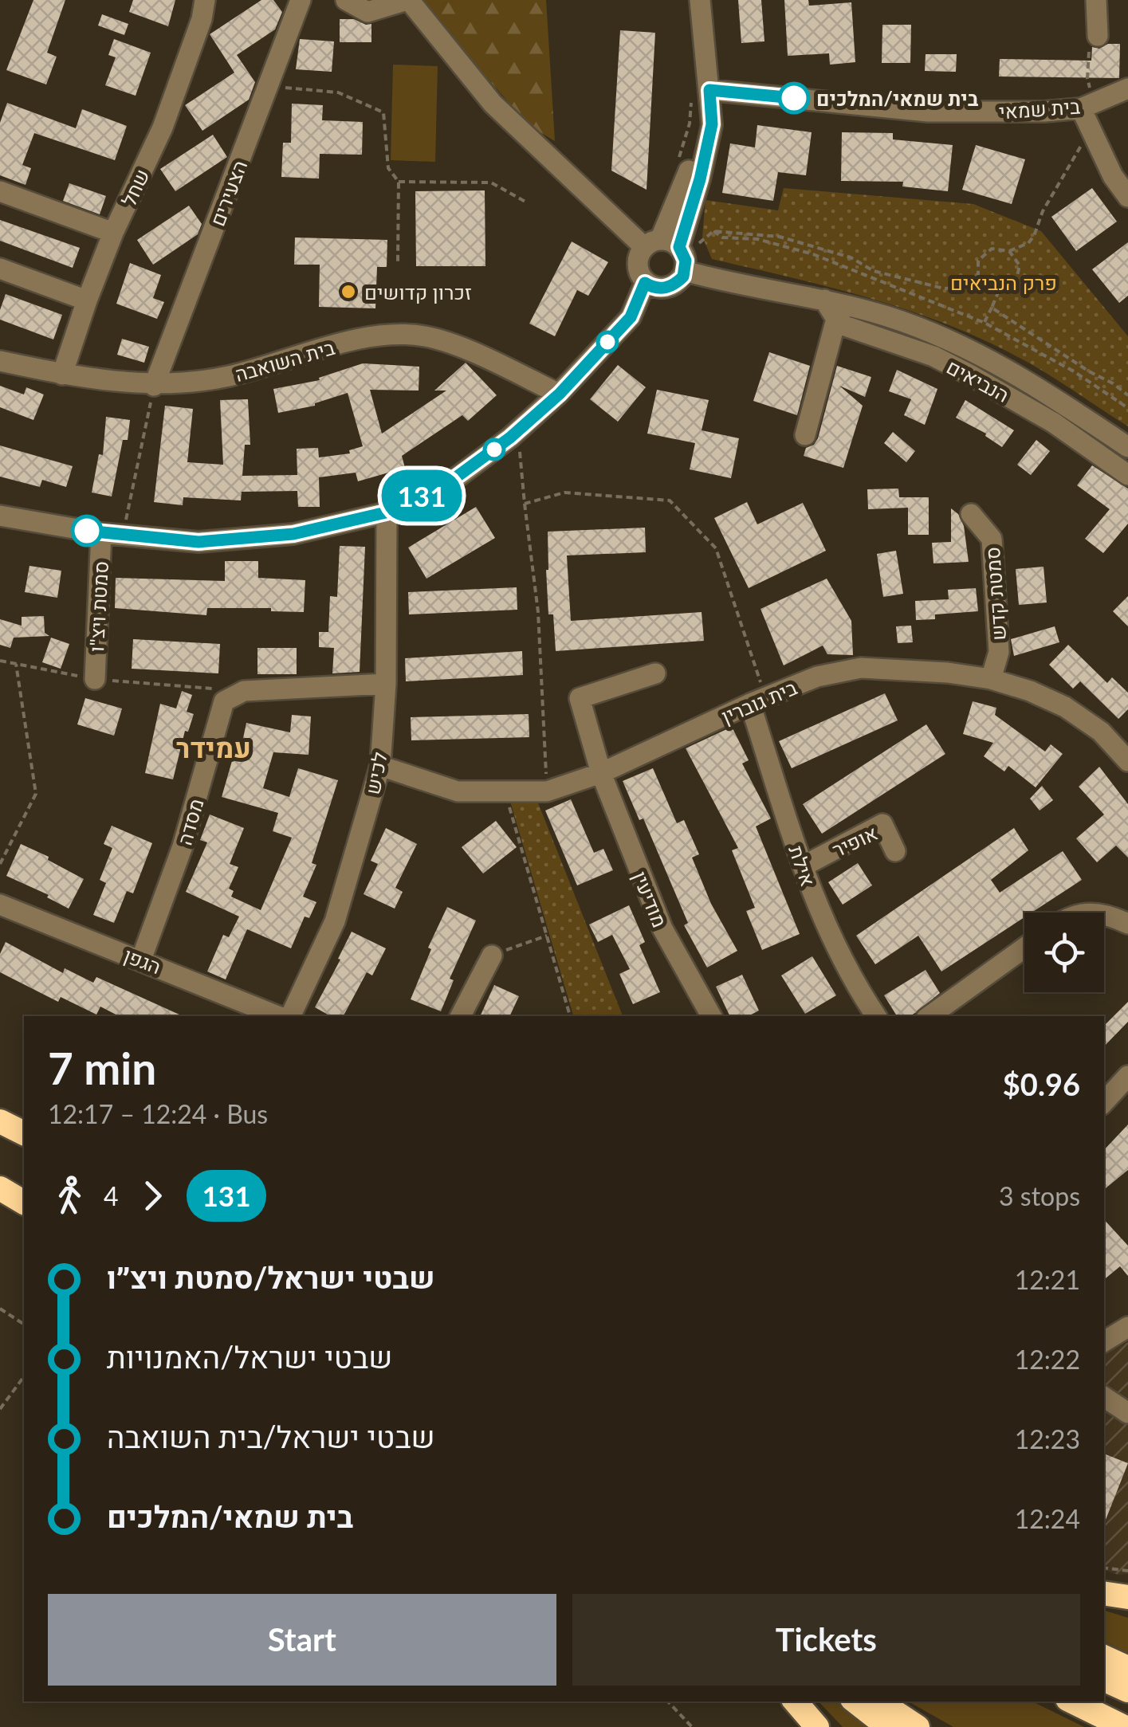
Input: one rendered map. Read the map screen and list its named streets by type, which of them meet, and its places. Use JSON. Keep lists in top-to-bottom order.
{
  "streets": {
    "street": [
      "בית שמאי",
      "שחל",
      "הצעירים",
      "בית השואבה",
      "הנביאים",
      "סמטת קדש",
      "סמטת ויצ\"ו",
      "בית גוברין",
      "לכיש",
      "מסדה",
      "אופיר",
      "אילת",
      "מודיעין",
      "הגפן"
    ]
  },
  "crossings": [
    ["שחל", "בית השואבה"],
    ["הצעירים", "בית השואבה"],
    ["סמטת קדש", "בית גוברין"],
    ["בית גוברין", "לכיש"],
    ["בית גוברין", "אילת"],
    ["בית גוברין", "מודיעין"],
    ["לכיש", "מסדה"],
    ["מסדה", "הגפן"],
    ["אופיר", "אילת"]
  ],
  "districts": ["עמידר"],
  "parks": ["פרק הנביאים"],
  "places": ["בית שמאי/המלכים", "זכרון קדושים"],
  "lines": ["bus line 131"],
  "page": {
    "on_map": "131",
    "heading": ["7 min", "12:17 – 12:24 · Bus", "$0.96"],
    "legs": ["4", "131", "3 stops"],
    "list": [
      {
        "name": "שבטי ישראל/סמטת ויצ״ו",
        "value": "12:21"
      },
      {
        "name": "שבטי ישראל/האמנויות",
        "value": "12:22"
      },
      {
        "name": "שבטי ישראל/בית השואבה",
        "value": "12:23"
      },
      {
        "name": "בית שמאי/המלכים",
        "value": "12:24"
      }
    ],
    "buttons": ["Start", "Tickets"]
  }
}
